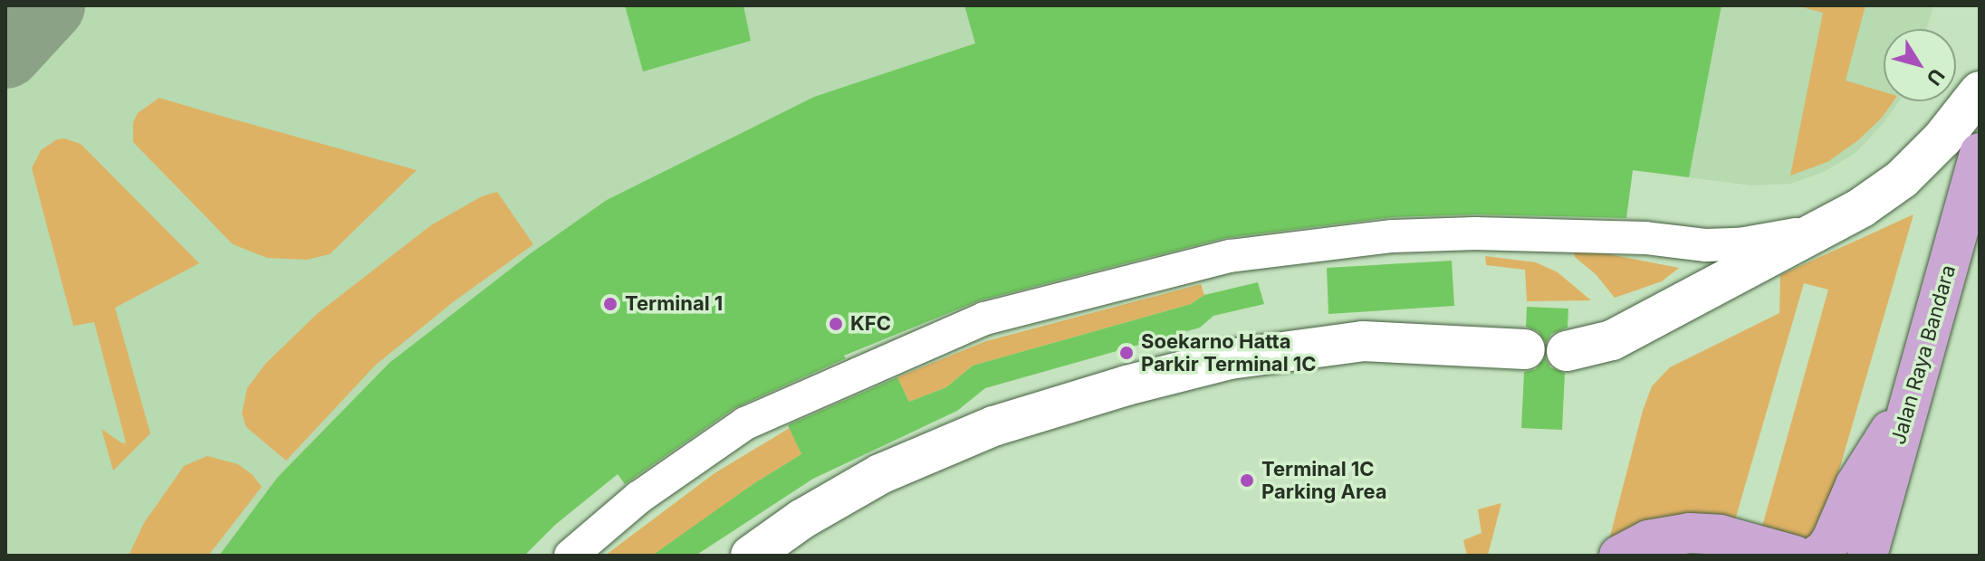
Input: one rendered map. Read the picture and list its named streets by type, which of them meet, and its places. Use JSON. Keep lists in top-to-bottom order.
{
  "streets": {
    "main road": ["Jalan Raya Bandara"]
  },
  "places": [
    "Terminal 1",
    "KFC",
    "Soekarno Hatta Parkir Terminal 1C",
    "Terminal 1C Parking Area"
  ],
  "north": "bottom right"
}
